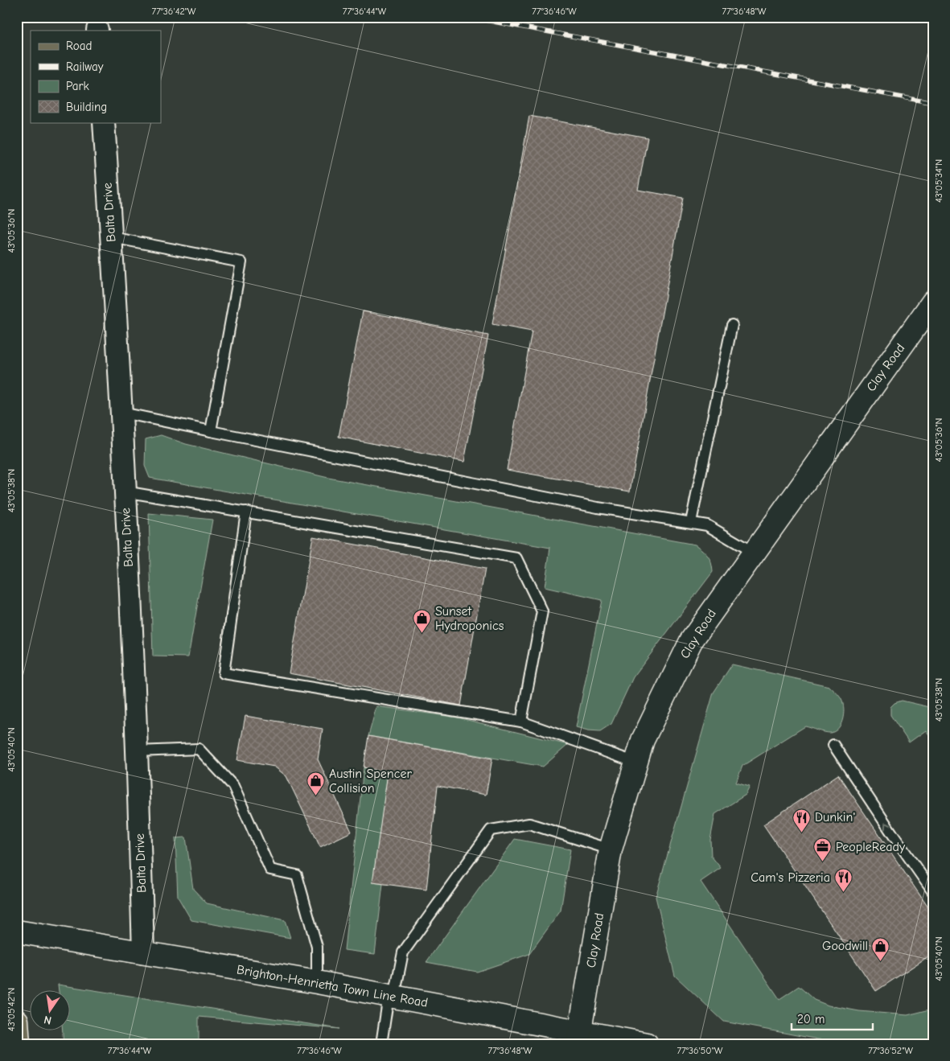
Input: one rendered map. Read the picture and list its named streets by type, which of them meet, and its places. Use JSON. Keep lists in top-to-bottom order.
{
  "streets": {
    "street": ["Balta Drive", "Clay Road", "Brighton-Henrietta Town Line Road"]
  },
  "crossings": [
    ["Balta Drive", "Brighton-Henrietta Town Line Road"],
    ["Clay Road", "Brighton-Henrietta Town Line Road"]
  ],
  "places": {
    "shop": ["Sunset Hydroponics", "Austin Spencer Collision", "Goodwill"],
    "restaurant": ["Dunkin'", "Cam's Pizzeria"],
    "office": ["PeopleReady"]
  },
  "legend": [
    "Road",
    "Railway",
    "Park",
    "Building"
  ],
  "scale_bar": "20 m",
  "north": "bottom",
  "coordinates": [
    "77°36'42\"W",
    "77°36'44\"W",
    "77°36'46\"W",
    "77°36'48\"W",
    "43°05'34\"N",
    "43°05'36\"N",
    "43°05'38\"N",
    "43°05'40\"N",
    "43°05'42\"N",
    "77°36'50\"W",
    "77°36'52\"W"
  ]
}
